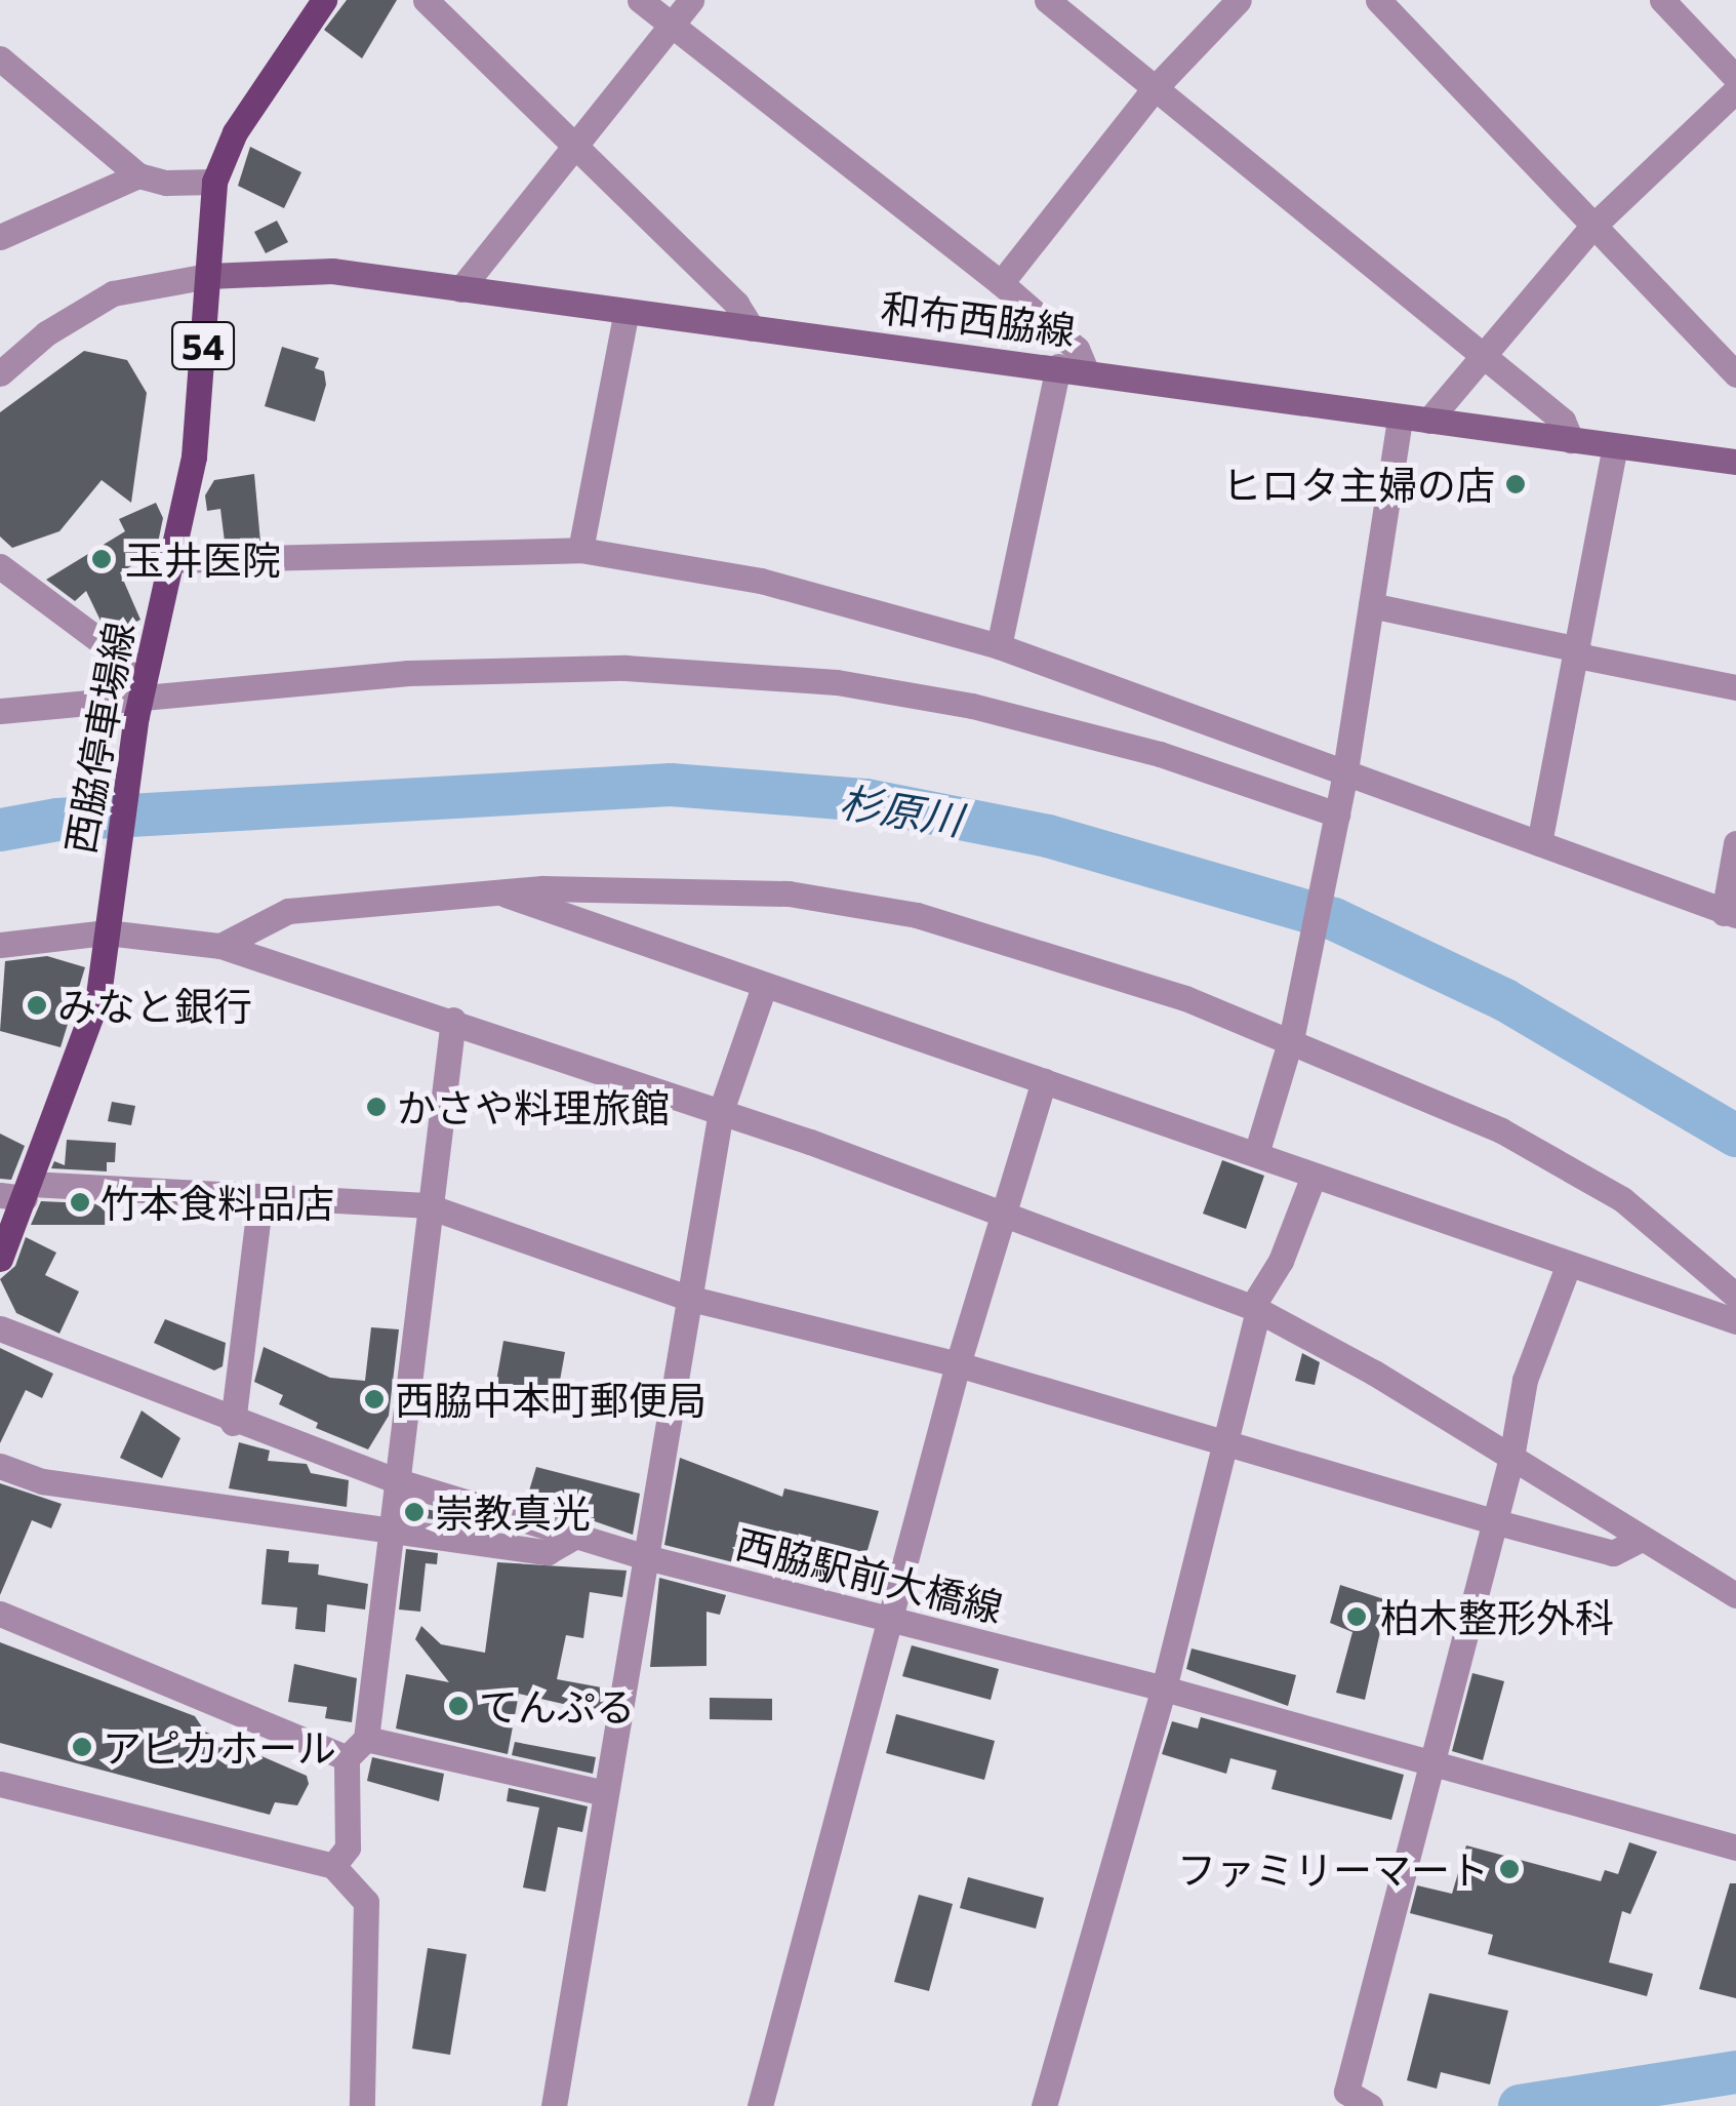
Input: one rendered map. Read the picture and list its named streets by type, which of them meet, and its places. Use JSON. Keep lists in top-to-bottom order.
{
  "streets": {
    "main road": ["和布西脇線", "54", "西脇停車場線"],
    "street": ["西脇駅前大橋線"]
  },
  "crossings": [
    ["和布西脇線", "西脇停車場線"]
  ],
  "water": ["杉原川"],
  "places": [
    "ヒロタ主婦の店",
    "玉井医院",
    "みなと銀行",
    "かさや料理旅館",
    "竹本食料品店",
    "西脇中本町郵便局",
    "崇教真光",
    "柏木整形外科",
    "てんぷる",
    "アピカホール",
    "ファミリーマート"
  ]
}
